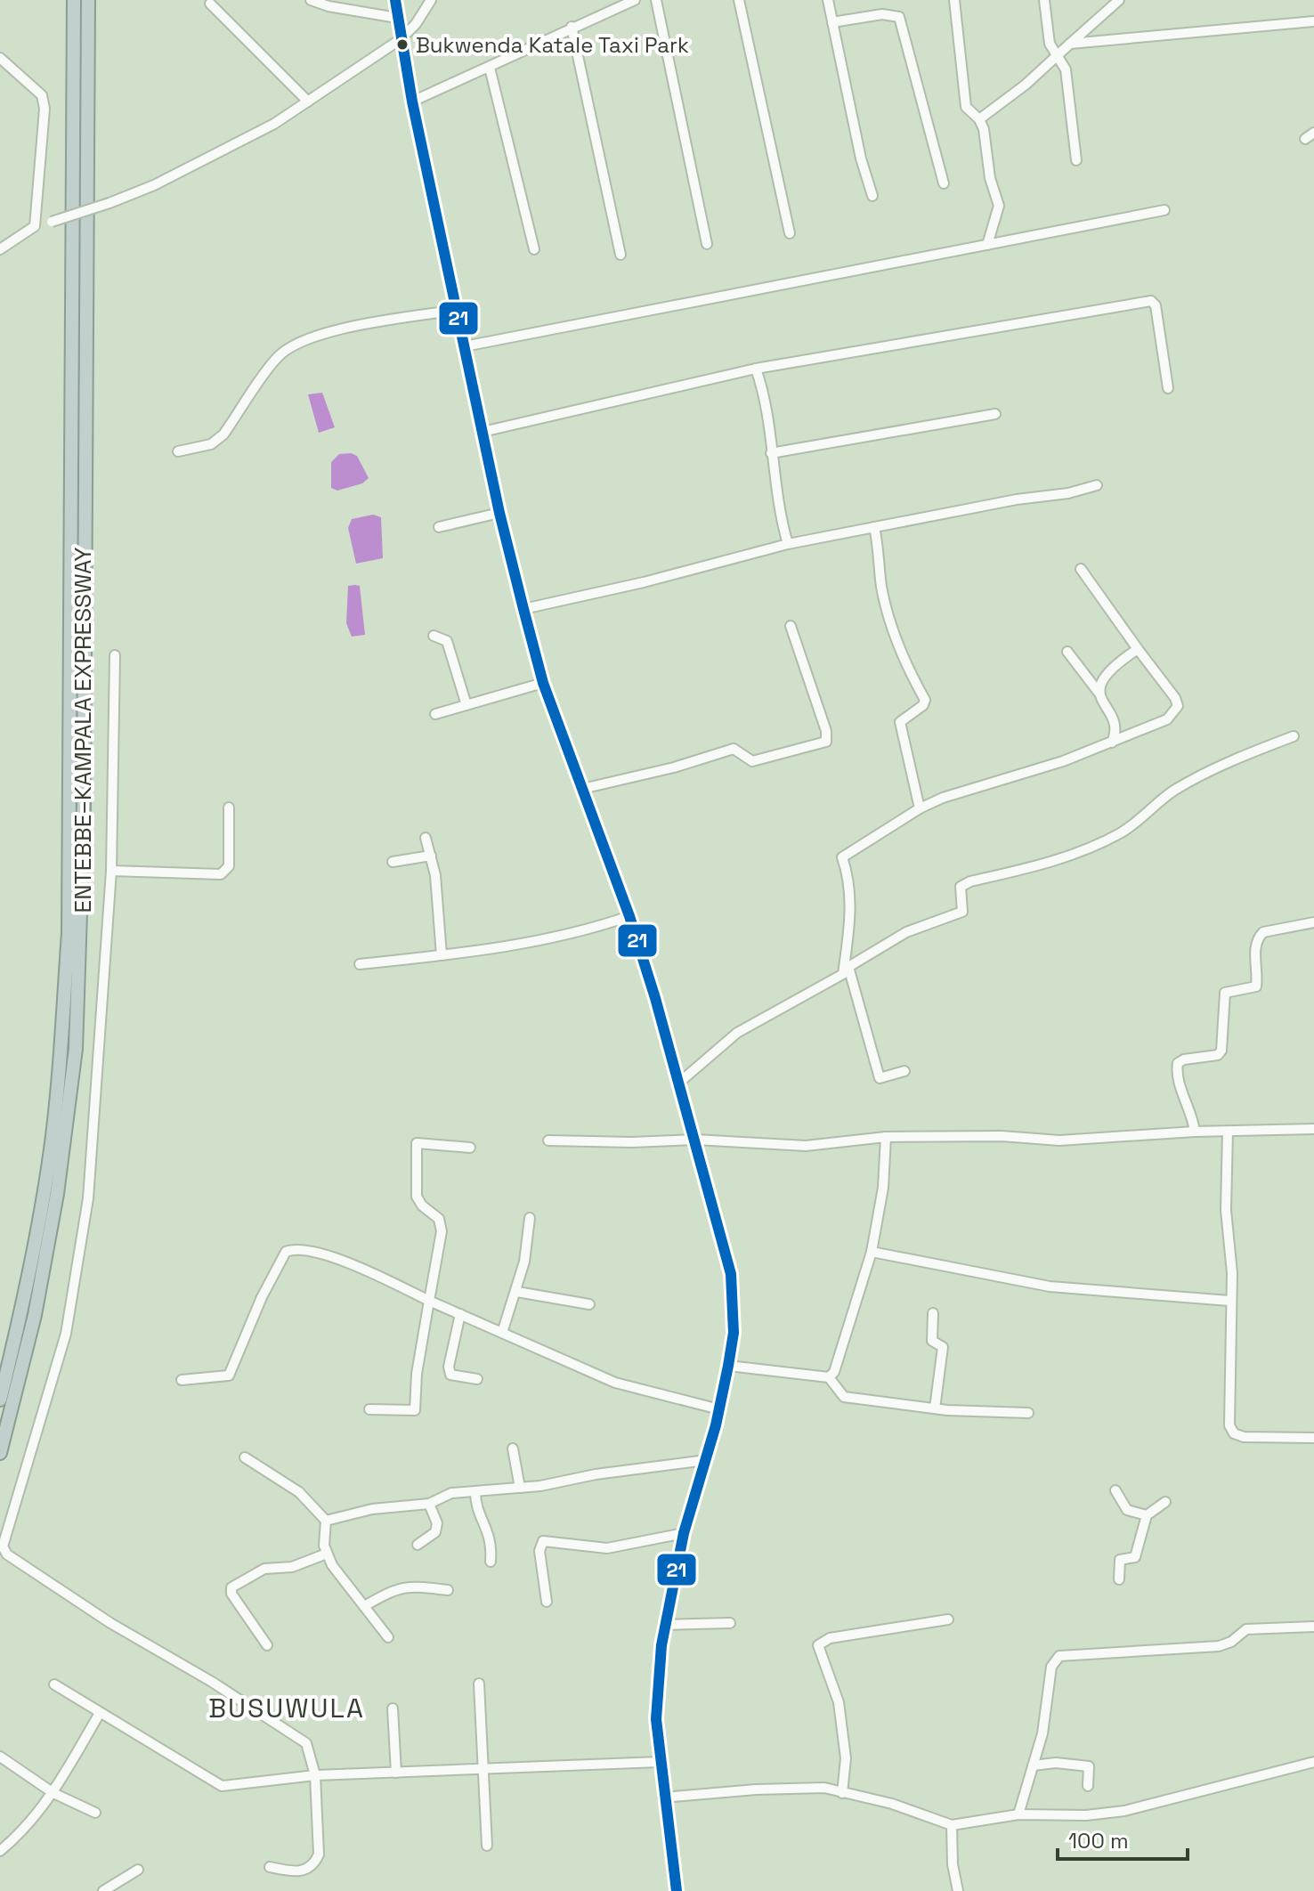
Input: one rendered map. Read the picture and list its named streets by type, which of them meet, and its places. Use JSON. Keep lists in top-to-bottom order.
{
  "streets": {
    "highway": ["ENTEBBE–KAMPALA EXPRESSWAY"]
  },
  "districts": ["BUSUWULA"],
  "places": ["Bukwenda Katale Taxi Park"],
  "lines": ["transit line 21"],
  "scale_bar": "100 m"
}
